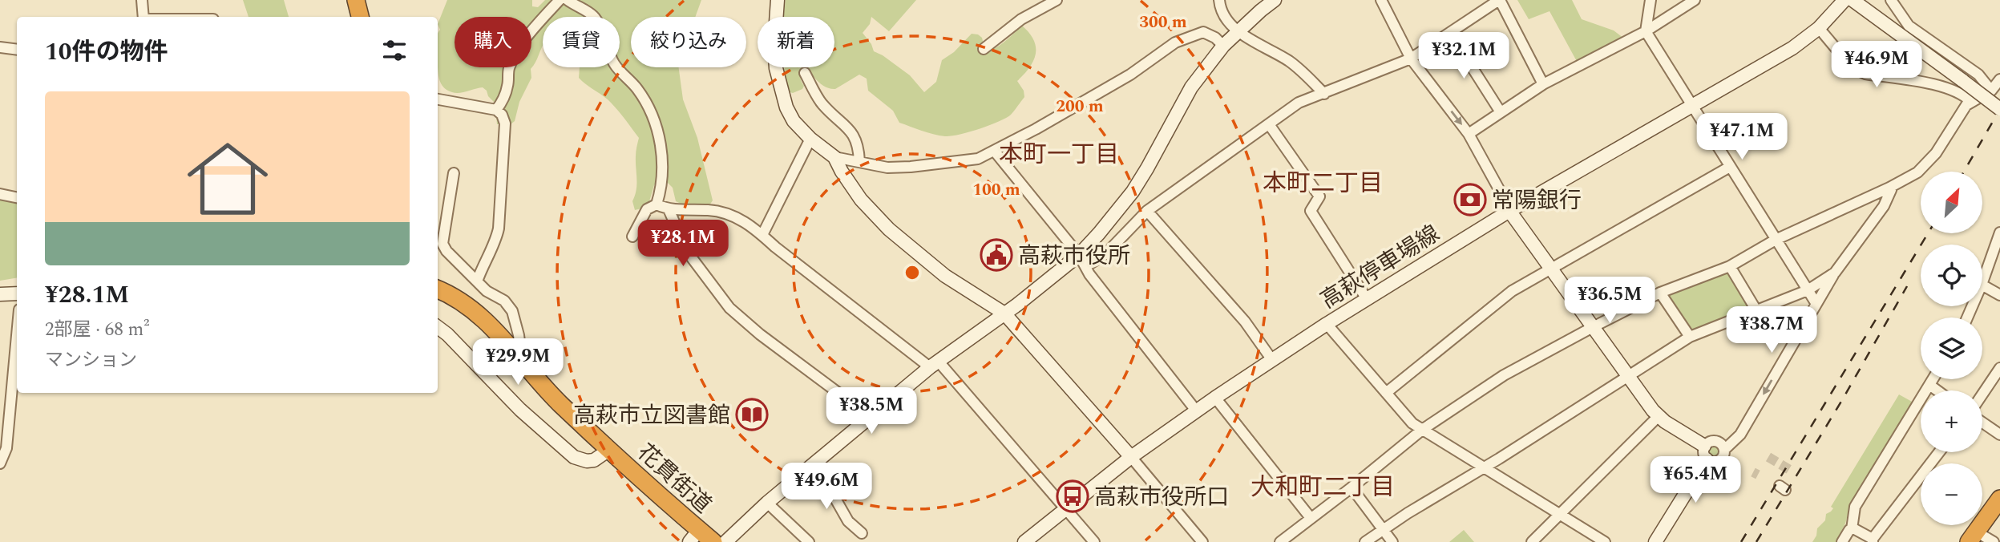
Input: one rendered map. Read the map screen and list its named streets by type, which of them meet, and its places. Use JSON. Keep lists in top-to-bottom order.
{
  "streets": {
    "highway": ["花貫街道"],
    "street": ["高萩停車場線"]
  },
  "districts": ["本町一丁目", "本町二丁目", "大和町二丁目"],
  "places": {
    "bank": ["常陽銀行"],
    "public building": ["高萩市役所"],
    "library": ["高萩市立図書館"],
    "bus stop": ["高萩市役所口"]
  },
  "north": "top right",
  "page": {
    "chip": [
      "購入",
      "賃貸",
      "絞り込み",
      "新着"
    ],
    "heading": "10件の物件",
    "price": [
      "¥32.1M",
      "¥46.9M",
      "¥47.1M",
      "¥28.1M",
      "¥36.5M",
      "¥38.7M",
      "¥29.9M",
      "¥38.5M",
      "¥65.4M",
      "¥49.6M"
    ],
    "list": [
      {
        "name": "¥28.1M",
        "note": "2部屋 · 68 m² · マンション"
      }
    ],
    "map_buttons": ["+", "−"]
  },
  "rings": ["300 m", "200 m", "100 m"]
}
